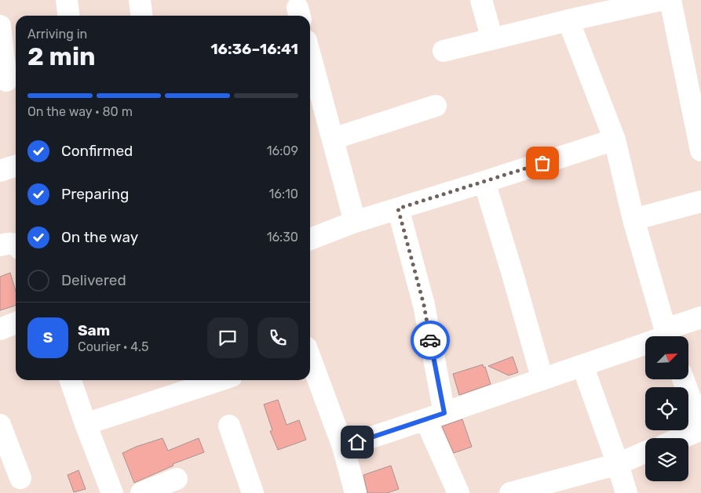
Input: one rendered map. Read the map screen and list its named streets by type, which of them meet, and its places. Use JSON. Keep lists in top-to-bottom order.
{
  "north": "top right",
  "page": {
    "heading": ["2 min", "Arriving in", "16:36–16:41"],
    "panel": ["Sam", "Courier · 4.5"],
    "bar": "On the way · 80 m",
    "list": [
      ["Confirmed", "16:09"],
      ["Preparing", "16:10"],
      ["On the way", "16:30"],
      "Delivered"
    ],
    "round": "S"
  }
}
